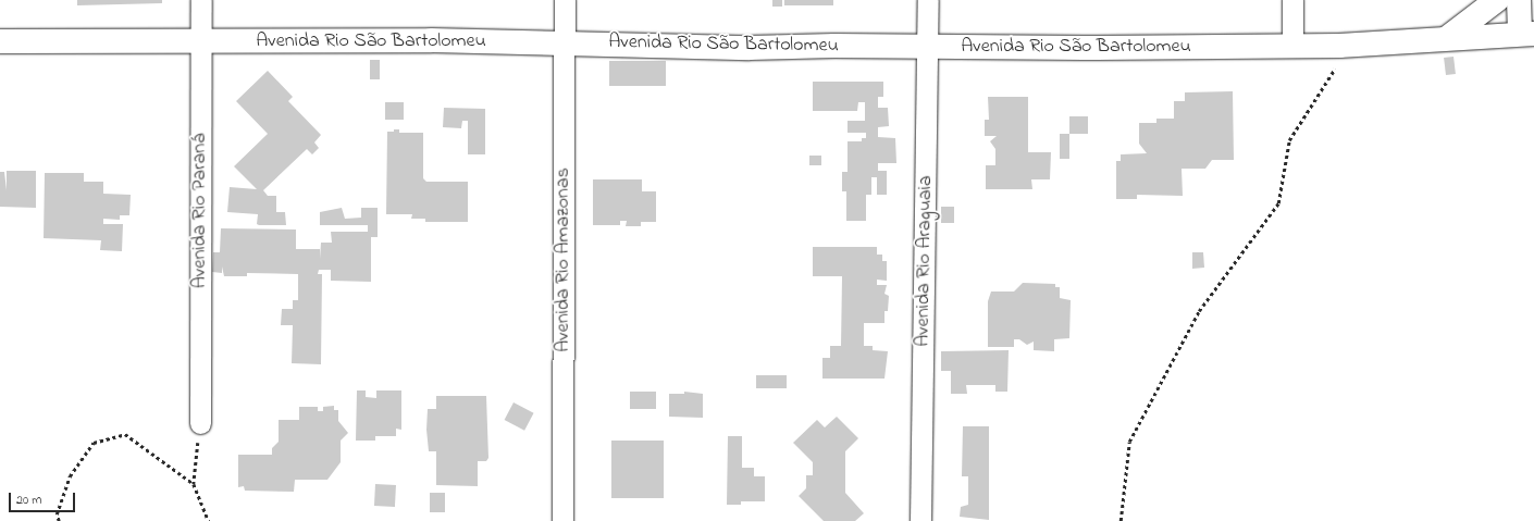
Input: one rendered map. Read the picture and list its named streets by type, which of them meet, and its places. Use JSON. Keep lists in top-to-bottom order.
{
  "streets": {
    "street": [
      "Avenida Rio São Bartolomeu",
      "Avenida Rio Paraná",
      "Avenida Rio Amazonas",
      "Avenida Rio Araguaia"
    ]
  },
  "crossings": [
    ["Avenida Rio São Bartolomeu", "Avenida Rio Paraná"],
    ["Avenida Rio São Bartolomeu", "Avenida Rio Amazonas"],
    ["Avenida Rio São Bartolomeu", "Avenida Rio Araguaia"]
  ],
  "scale_bar": "20 m"
}
